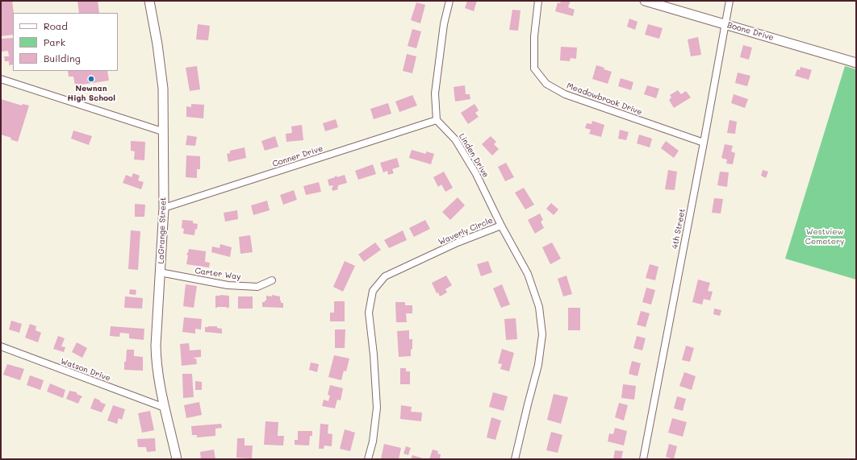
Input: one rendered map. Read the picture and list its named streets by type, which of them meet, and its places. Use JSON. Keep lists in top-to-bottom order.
{
  "streets": {
    "street": [
      "Boone Drive",
      "Meadowbrook Drive",
      "Linden Drive",
      "Conner Drive",
      "4th Street",
      "LaGrange Street",
      "Waverly Circle",
      "Carter Way",
      "Watson Drive"
    ]
  },
  "crossings": [
    ["Boone Drive", "4th Street"],
    ["Meadowbrook Drive", "4th Street"],
    ["Linden Drive", "Conner Drive"],
    ["Linden Drive", "Waverly Circle"],
    ["Conner Drive", "LaGrange Street"],
    ["LaGrange Street", "Carter Way"],
    ["LaGrange Street", "Watson Drive"]
  ],
  "parks": ["Westview Cemetery"],
  "places": ["Newnan High School"],
  "legend": ["Road", "Park", "Building"]
}
